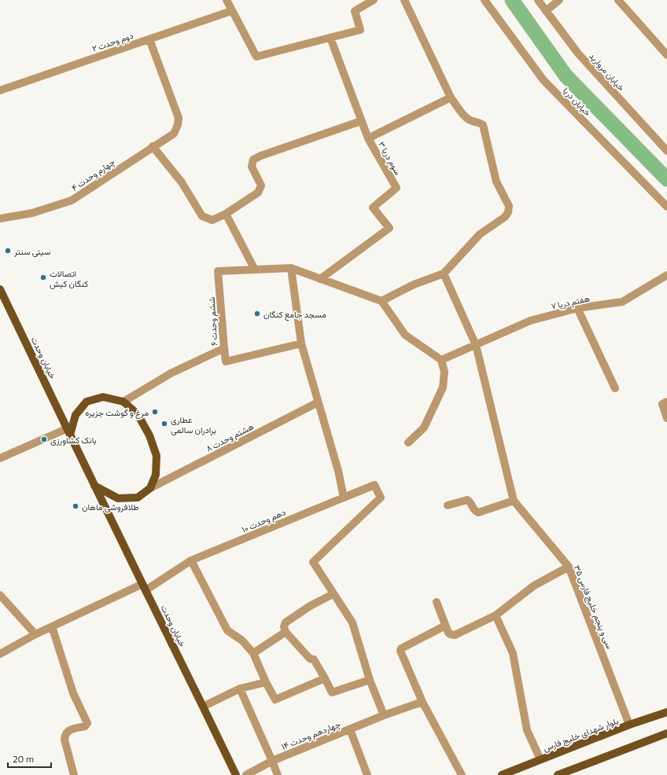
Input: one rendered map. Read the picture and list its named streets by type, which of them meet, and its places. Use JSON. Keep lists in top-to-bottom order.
{
  "streets": {
    "main road": ["خیابان وحدت", "بلوار شهدای خلیج فارس"],
    "street": [
      "دوم وحدت ۲",
      "خیابان مروارید",
      "خیابان دریا",
      "سوم دریا ۳",
      "چهارم وحدت ۴",
      "هفتم دریا ۷",
      "ششم وحدت ۶",
      "هشتم وحدت ۸",
      "دهم وحدت ۱۰",
      "سی و پنجم خلیج فارس ۳۵",
      "چهاردهم وحدت ۱۴"
    ]
  },
  "crossings": [
    ["دوم وحدت ۲", "چهارم وحدت ۴"],
    ["هفتم دریا ۷", "سی و پنجم خلیج فارس ۳۵"],
    ["ششم وحدت ۶", "خیابان وحدت"],
    ["ششم وحدت ۶", "هشتم وحدت ۸"],
    ["خیابان وحدت", "هشتم وحدت ۸"],
    ["خیابان وحدت", "دهم وحدت ۱۰"],
    ["سی و پنجم خلیج فارس ۳۵", "بلوار شهدای خلیج فارس"]
  ],
  "places": [
    "سیتی سنتر",
    "اتصالات کنگان کیش",
    "مسجد جامع کنگان",
    "مرغ و گوشت جزیره",
    "عطاری برادران سالمی",
    "بانک کشاورزی",
    "طلافروشی ماهان"
  ],
  "scale_bar": "20 m"
}
